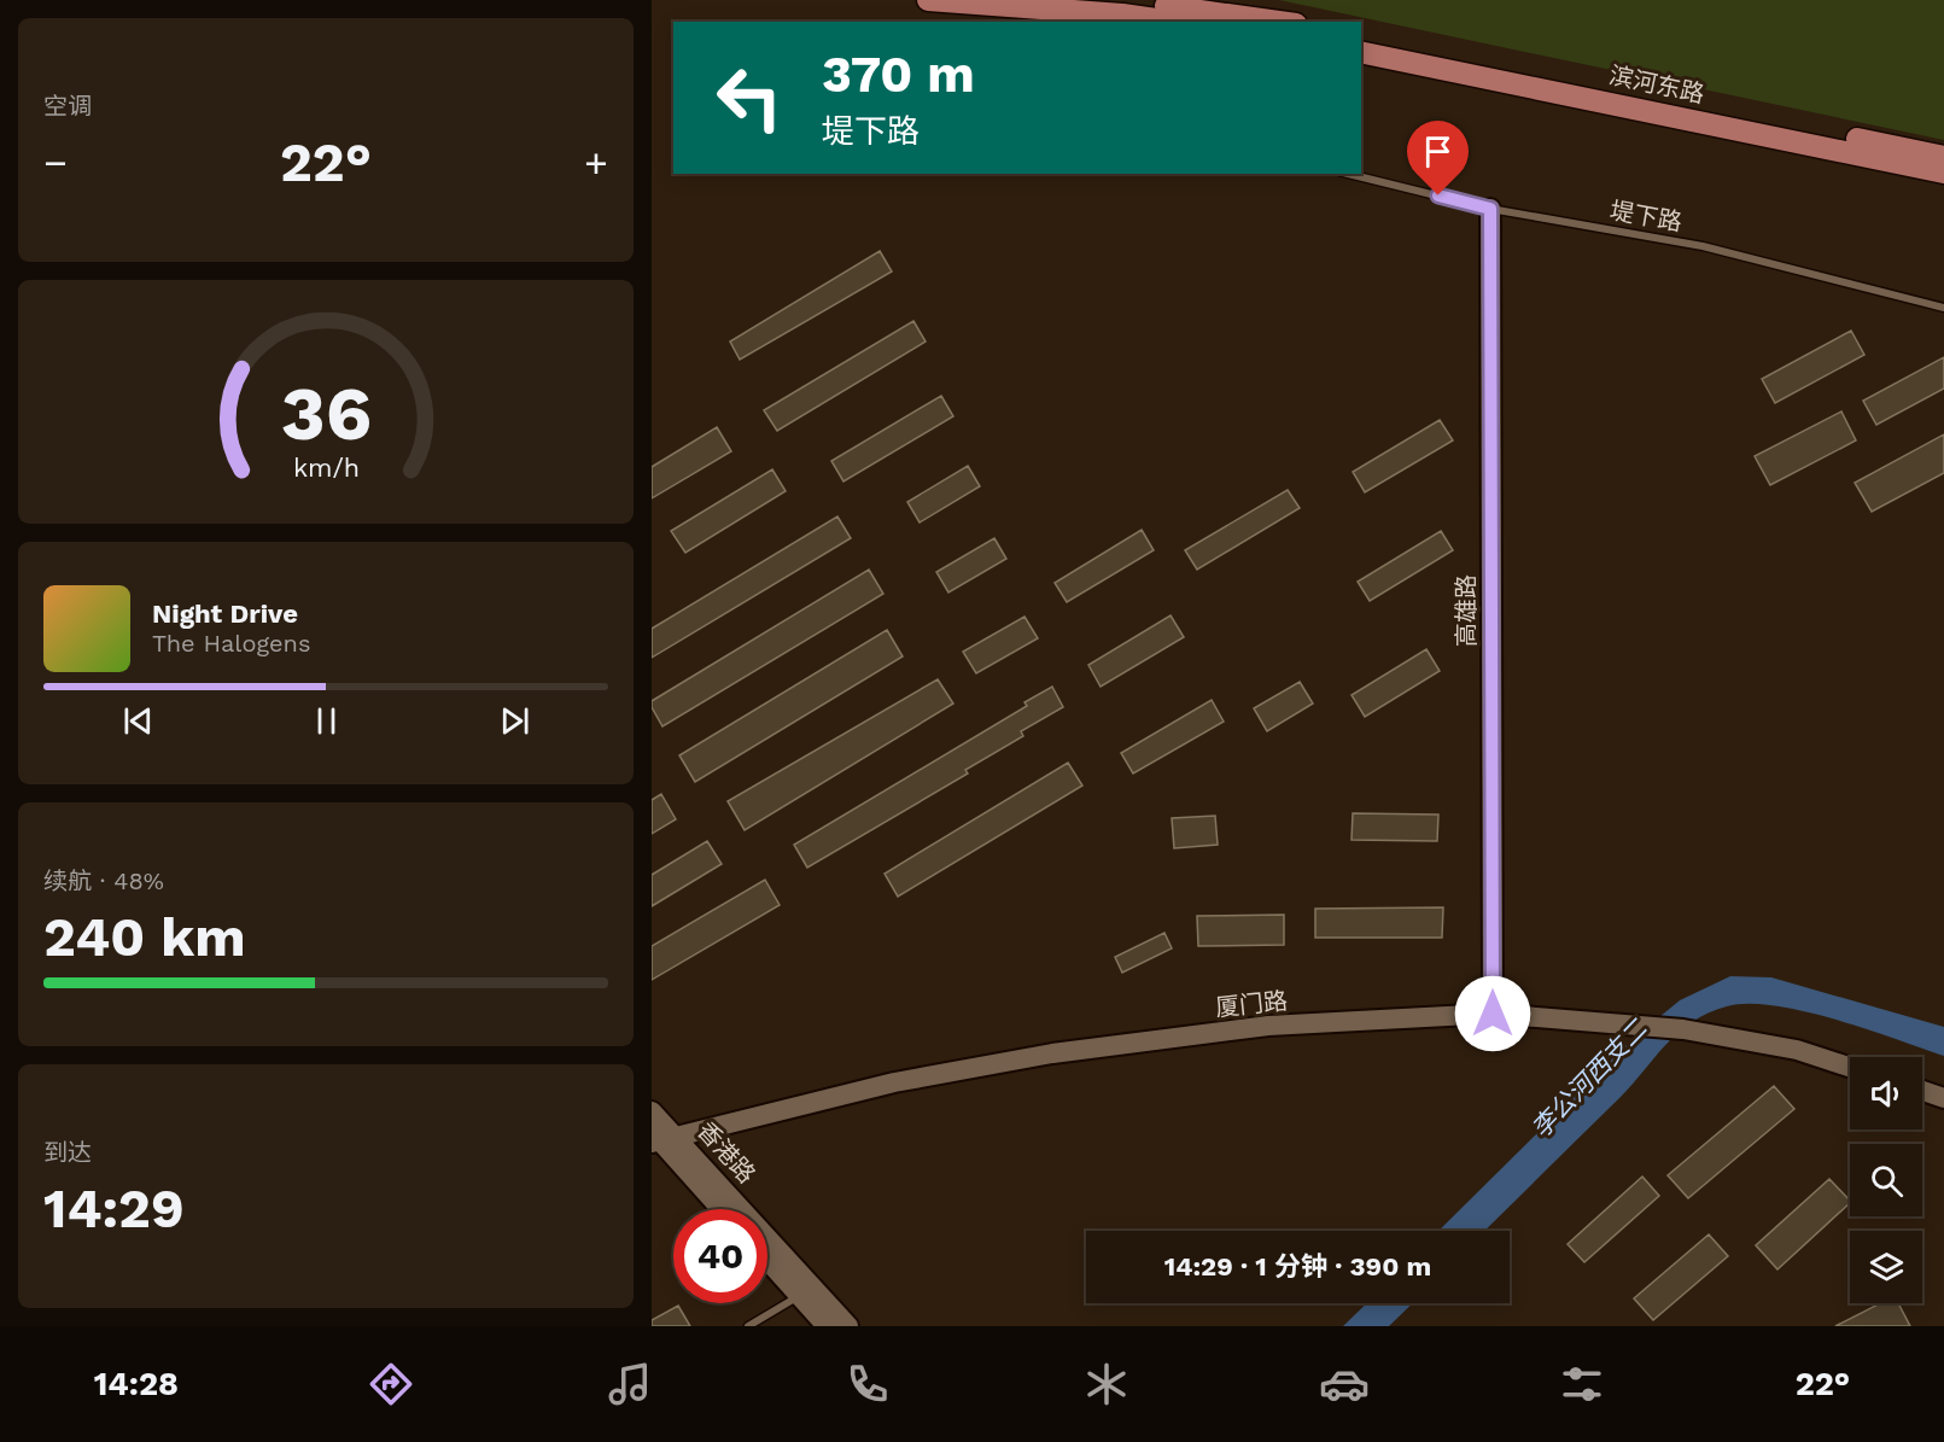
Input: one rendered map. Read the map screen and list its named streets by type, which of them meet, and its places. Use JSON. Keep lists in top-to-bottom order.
{
  "streets": {
    "main road": ["滨河东路"],
    "street": ["高雄路", "厦门路", "香港路"],
    "lane": ["堤下路"]
  },
  "crossings": [
    ["堤下路", "高雄路"],
    ["高雄路", "厦门路"],
    ["厦门路", "香港路"]
  ],
  "water": ["李公河西支二"],
  "page": {
    "tile": [
      "空调",
      ["续航 · 48%", "240 km"],
      ["到达", "14:29"]
    ],
    "turn": ["370 m", "堤下路"],
    "heat": ["−", "22°", "+"],
    "song": ["Night Drive", "The Halogens"],
    "limit": "40",
    "trip": "14:29 · 1 分钟 · 390 m",
    "tabs": ["14:28", "22°"],
    "gauge": ["36", "km/h"]
  }
}
